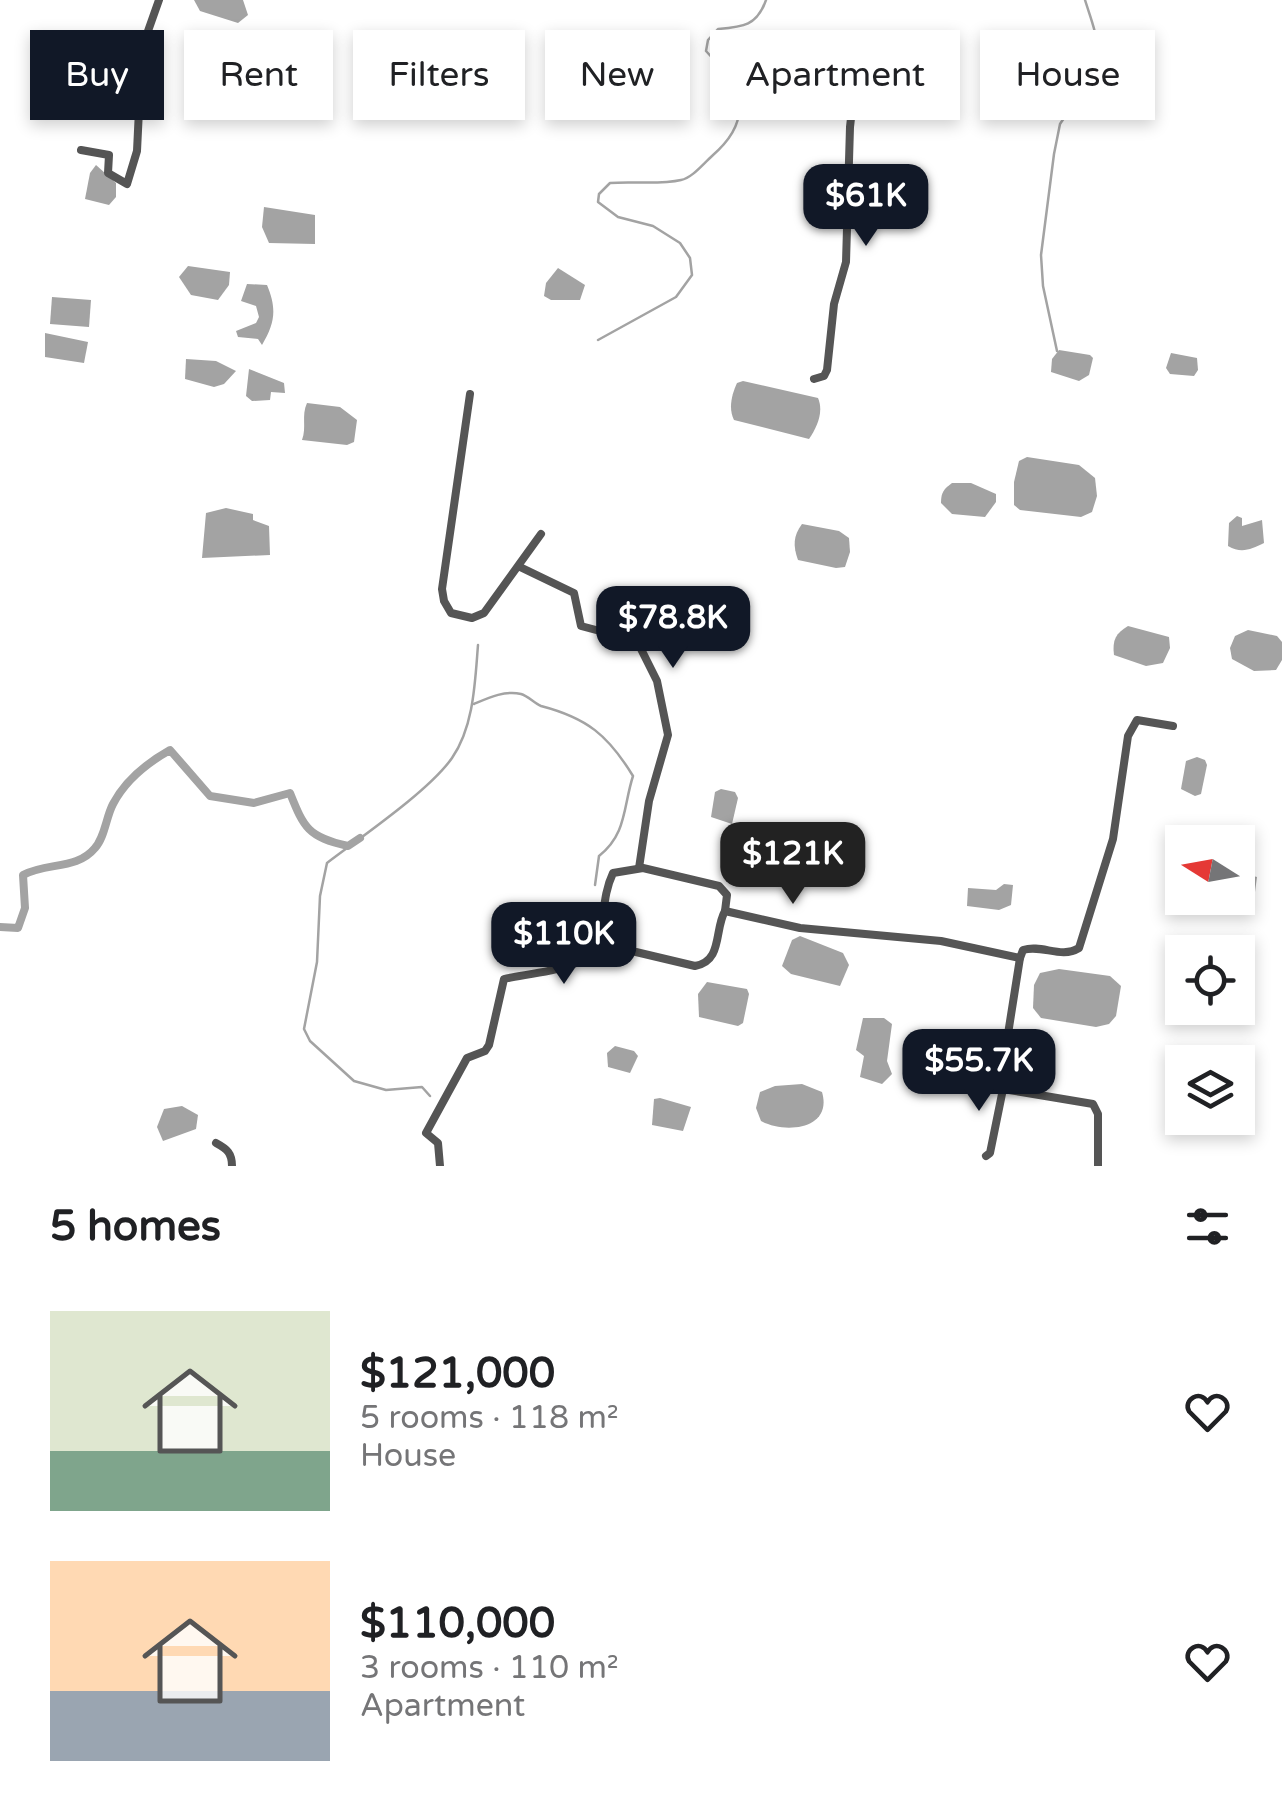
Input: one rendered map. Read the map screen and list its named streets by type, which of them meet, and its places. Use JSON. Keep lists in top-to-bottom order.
{
  "north": "left",
  "page": {
    "chip": [
      "Buy",
      "Rent",
      "Filters",
      "New",
      "Apartment",
      "House"
    ],
    "price": [
      "$61K",
      "$78.8K",
      "$121K",
      "$110K",
      "$55.7K"
    ],
    "heading": "5 homes",
    "list": [
      {
        "name": "$121,000",
        "note": "5 rooms · 118 m² · House"
      },
      {
        "name": "$110,000",
        "note": "3 rooms · 110 m² · Apartment"
      }
    ]
  }
}
